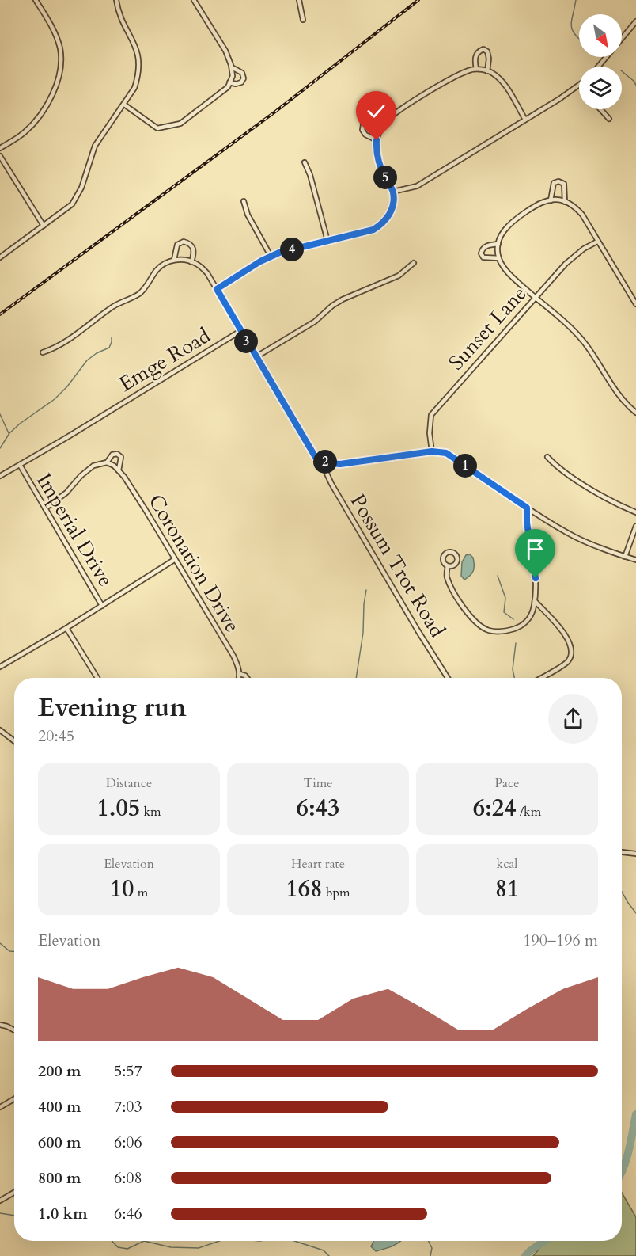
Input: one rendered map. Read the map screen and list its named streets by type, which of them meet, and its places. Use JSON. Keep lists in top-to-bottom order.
{
  "streets": {
    "street": [
      "Sunset Lane",
      "Emge Road",
      "Imperial Drive",
      "Coronation Drive",
      "Possum Trot Road"
    ]
  },
  "crossings": [
    ["Emge Road", "Imperial Drive"],
    ["Emge Road", "Possum Trot Road"],
    ["Imperial Drive", "Coronation Drive"]
  ],
  "north": "bottom right",
  "page": {
    "pins": [
      "5",
      "4",
      "3",
      "2",
      "1"
    ],
    "heading": ["Evening run", "20:45"],
    "stats": [
      ["Distance", "1.05 km"],
      ["Time", "6:43"],
      ["Pace", "6:24 /km"],
      ["Elevation", "10 m"],
      ["Heart rate", "168 bpm"],
      ["kcal", "81"]
    ],
    "chart": ["Elevation", "190–196 m"],
    "list": [
      {
        "name": "200 m",
        "note": "5:57"
      },
      {
        "name": "400 m",
        "note": "7:03"
      },
      {
        "name": "600 m",
        "note": "6:06"
      },
      {
        "name": "800 m",
        "note": "6:08"
      },
      {
        "name": "1.0 km",
        "note": "6:46"
      }
    ]
  }
}
